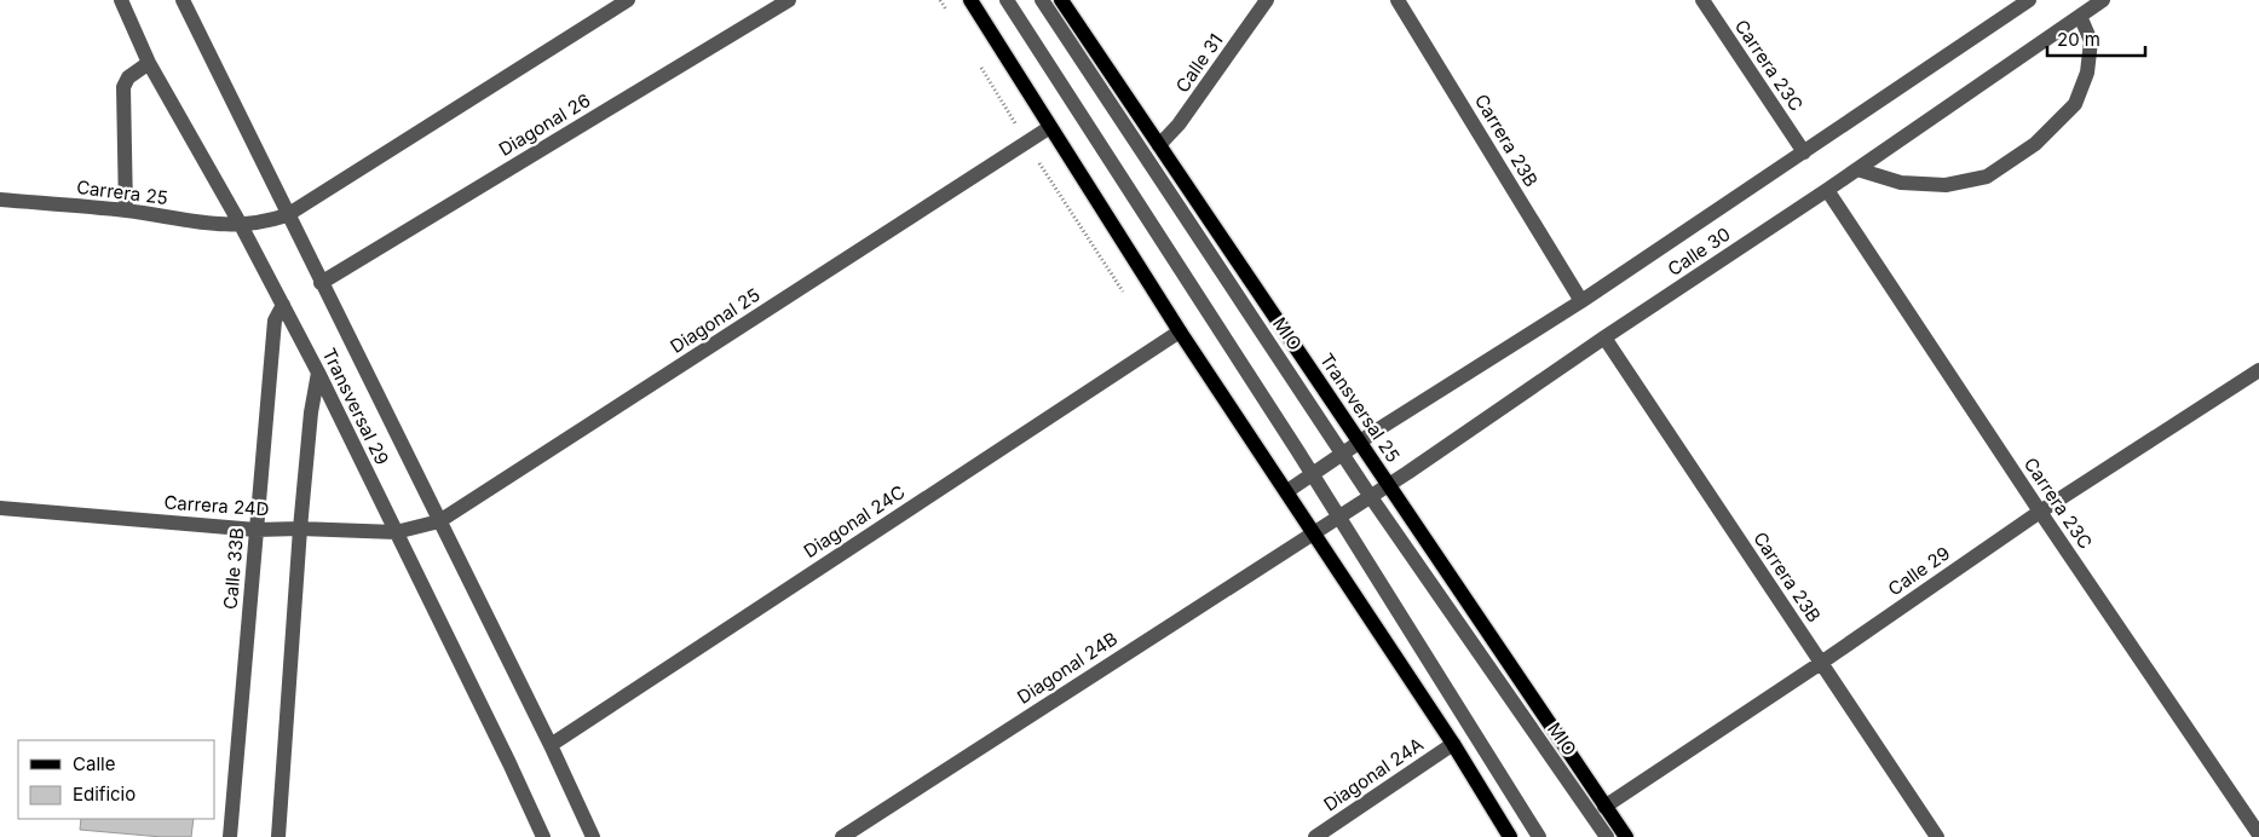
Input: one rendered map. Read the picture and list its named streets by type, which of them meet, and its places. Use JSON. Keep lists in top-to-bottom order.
{
  "streets": {
    "main road": ["Transversal 25"],
    "street": [
      "Calle 31",
      "Carrera 23C",
      "Diagonal 26",
      "Carrera 23B",
      "Carrera 25",
      "Calle 30",
      "Diagonal 25",
      "MIO",
      "Transversal 29",
      "Carrera 24D",
      "Diagonal 24C",
      "Calle 33B",
      "Calle 29",
      "Diagonal 24B",
      "Diagonal 24A"
    ]
  },
  "crossings": [
    ["Calle 31", "Transversal 25"],
    ["Carrera 23C", "Calle 30"],
    ["Carrera 23C", "Calle 29"],
    ["Diagonal 26", "Transversal 29"],
    ["Carrera 23B", "Calle 30"],
    ["Carrera 23B", "Calle 29"],
    ["Carrera 25", "Transversal 29"],
    ["Calle 30", "MIO"],
    ["Calle 30", "Transversal 25"],
    ["Calle 30", "Diagonal 24B"],
    ["Diagonal 25", "Transversal 29"],
    ["Diagonal 25", "Carrera 24D"],
    ["Transversal 29", "Carrera 24D"],
    ["Transversal 29", "Diagonal 24C"],
    ["Transversal 29", "Calle 33B"],
    ["Transversal 25", "Calle 29"],
    ["Carrera 24D", "Calle 33B"]
  ],
  "legend": ["Calle", "Edificio"],
  "scale_bar": "20 m"
}
